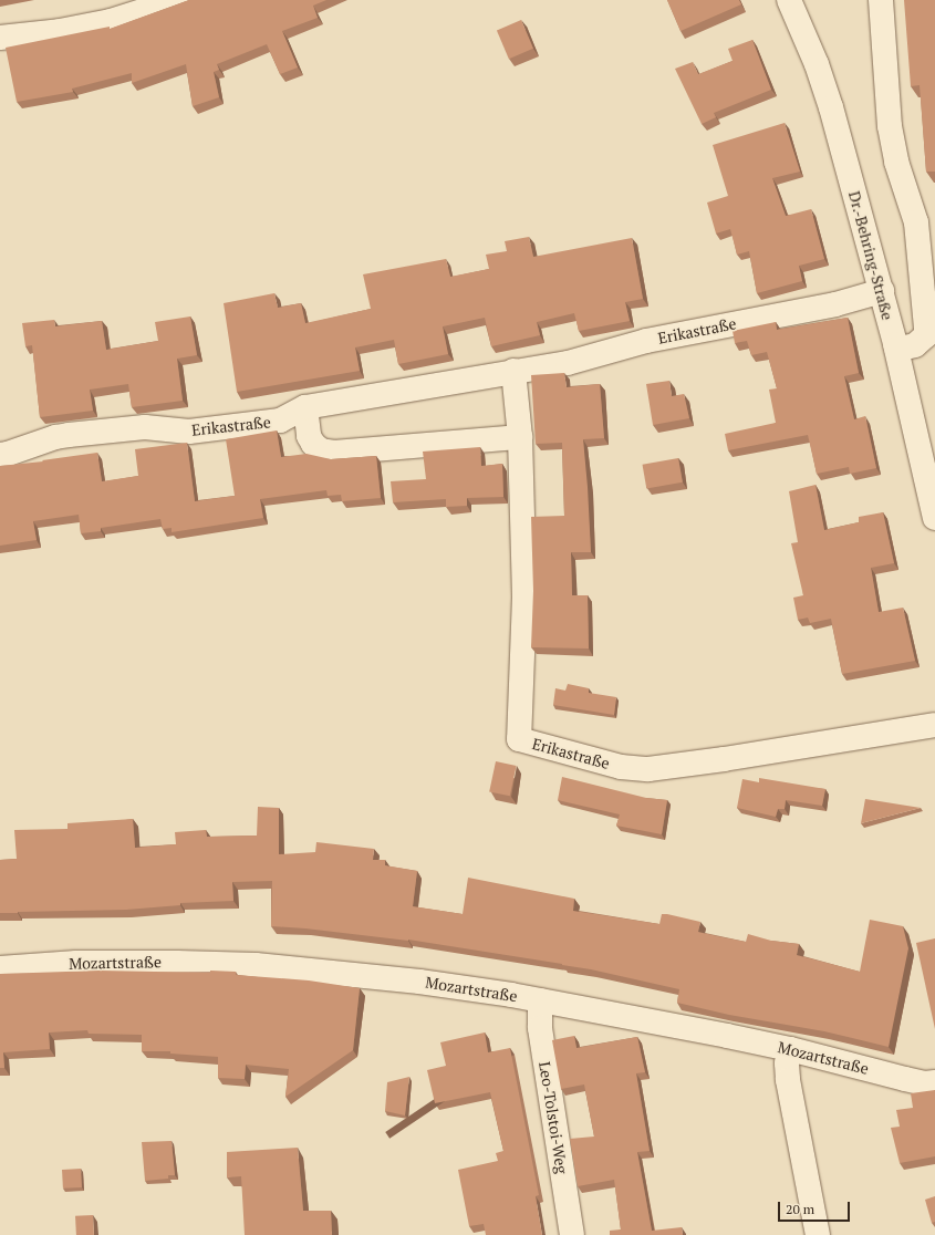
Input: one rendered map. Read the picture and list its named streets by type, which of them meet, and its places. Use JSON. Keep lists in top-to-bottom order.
{
  "streets": {
    "street": [
      "Dr.-Behring-Straße",
      "Erikastraße",
      "Mozartstraße",
      "Leo-Tolstoi-Weg"
    ]
  },
  "crossings": [
    ["Dr.-Behring-Straße", "Erikastraße"],
    ["Mozartstraße", "Leo-Tolstoi-Weg"]
  ],
  "scale_bar": "20 m"
}
